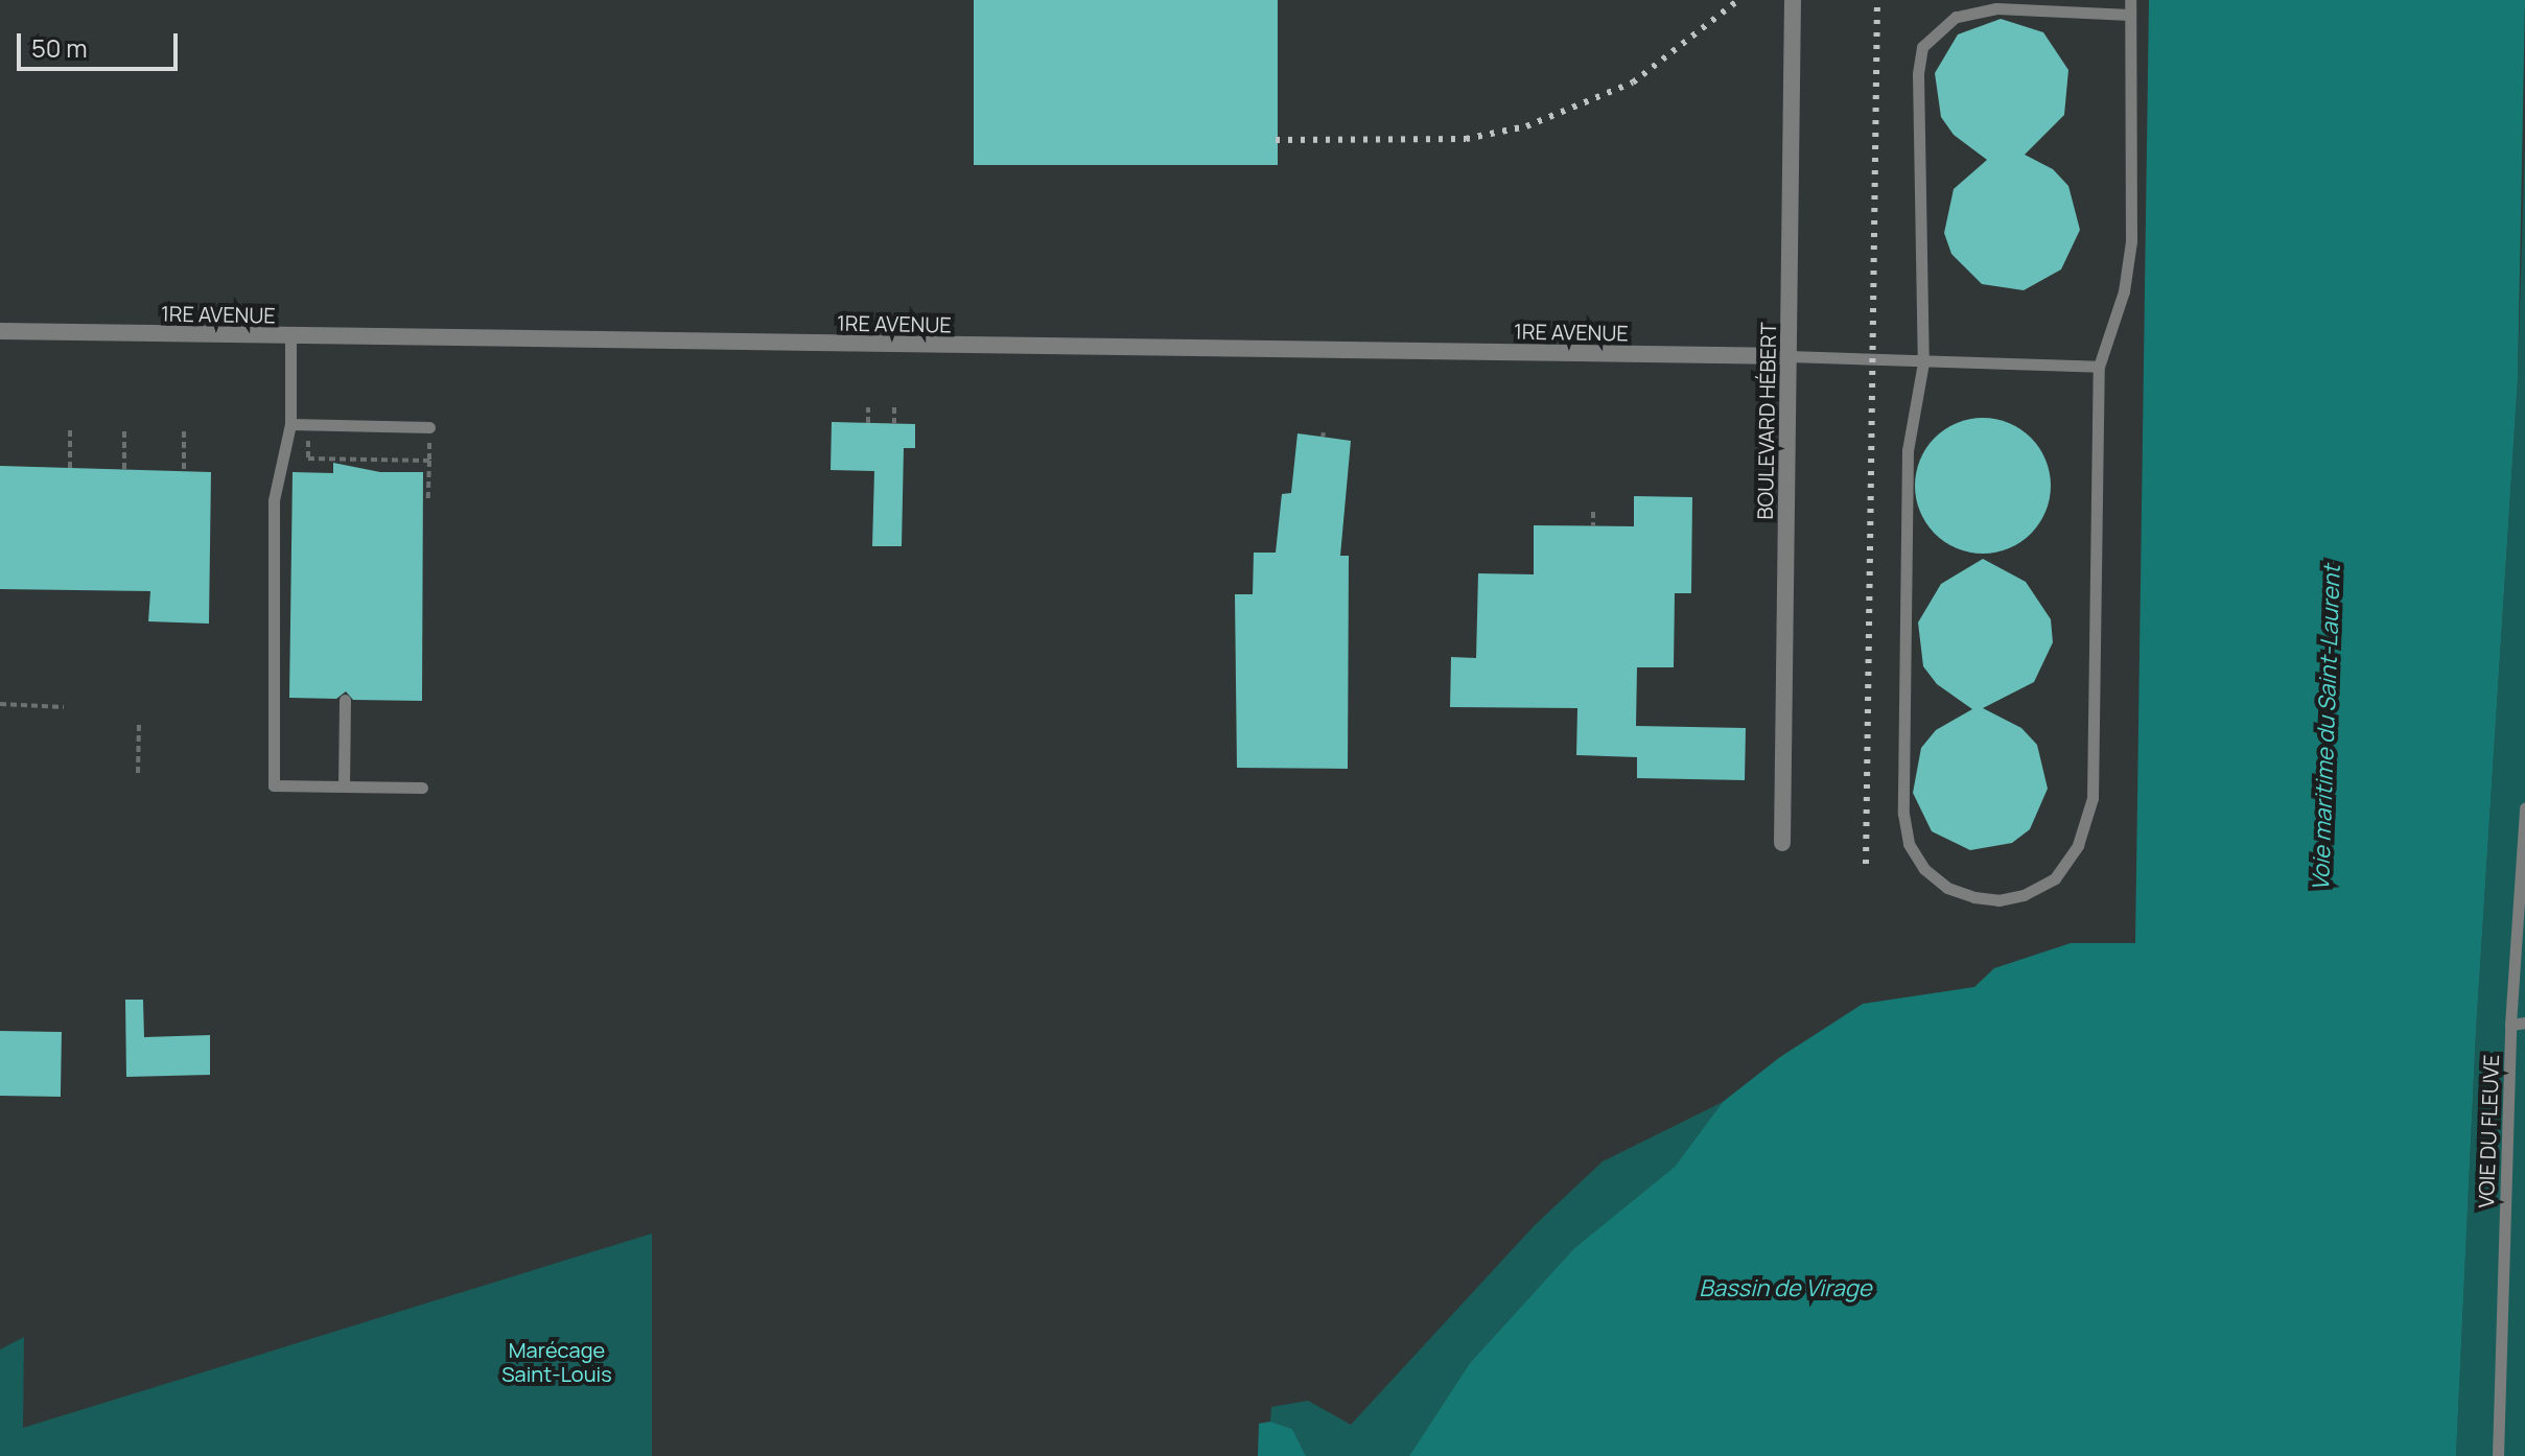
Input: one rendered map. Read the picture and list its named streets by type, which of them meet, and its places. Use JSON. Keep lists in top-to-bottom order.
{
  "streets": {
    "street": ["1RE AVENUE", "BOULEVARD HÉBERT"],
    "lane": ["VOIE DU FLEUVE"]
  },
  "crossings": [
    ["1RE AVENUE", "BOULEVARD HÉBERT"]
  ],
  "water": ["Voie maritime du Saint-Laurent", "Bassin de Virage"],
  "parks": ["Marécage Saint-Louis"],
  "scale_bar": "50 m"
}
